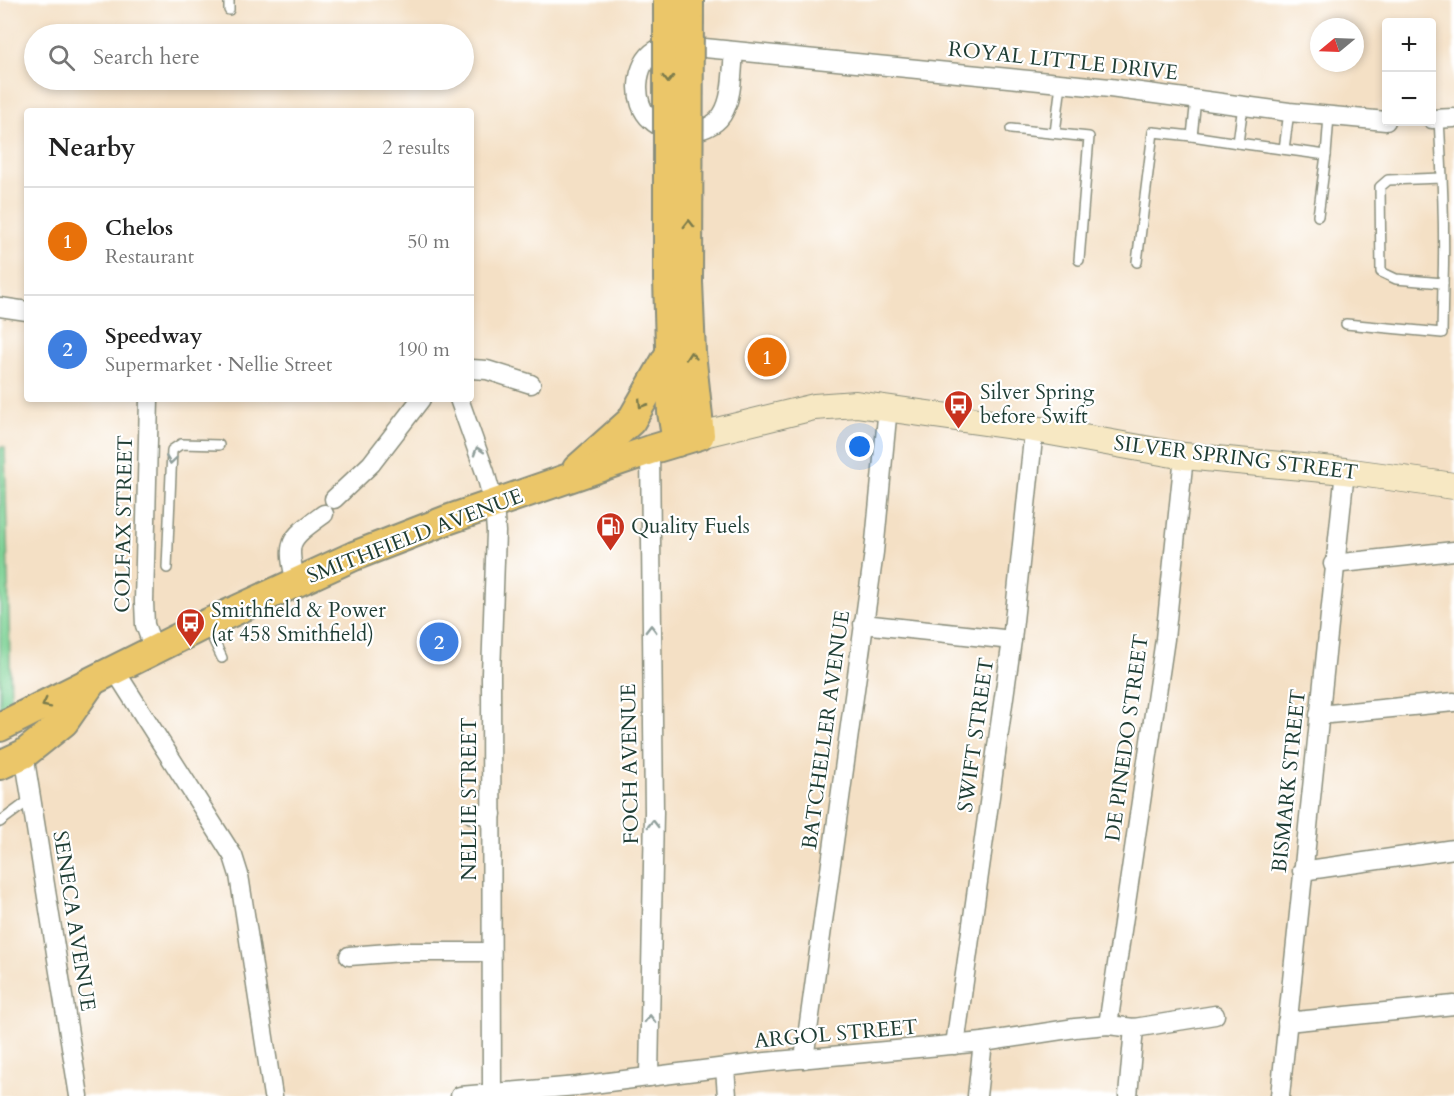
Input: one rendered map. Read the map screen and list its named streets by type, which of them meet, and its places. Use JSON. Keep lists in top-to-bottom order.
{
  "streets": {
    "main road": ["SILVER SPRING STREET", "SMITHFIELD AVENUE"],
    "street": [
      "ROYAL LITTLE DRIVE",
      "COLFAX STREET",
      "BATCHELLER AVENUE",
      "SWIFT STREET",
      "DE PINEDO STREET",
      "FOCH AVENUE",
      "BISMARK STREET",
      "NELLIE STREET",
      "SENECA AVENUE",
      "ARGOL STREET"
    ]
  },
  "crossings": [
    ["SILVER SPRING STREET", "SMITHFIELD AVENUE"],
    ["SILVER SPRING STREET", "BATCHELLER AVENUE"],
    ["SILVER SPRING STREET", "SWIFT STREET"],
    ["SILVER SPRING STREET", "DE PINEDO STREET"],
    ["SILVER SPRING STREET", "FOCH AVENUE"],
    ["SILVER SPRING STREET", "BISMARK STREET"],
    ["COLFAX STREET", "SMITHFIELD AVENUE"],
    ["SMITHFIELD AVENUE", "FOCH AVENUE"],
    ["SMITHFIELD AVENUE", "NELLIE STREET"],
    ["BATCHELLER AVENUE", "ARGOL STREET"],
    ["SWIFT STREET", "ARGOL STREET"],
    ["DE PINEDO STREET", "ARGOL STREET"],
    ["FOCH AVENUE", "ARGOL STREET"],
    ["NELLIE STREET", "ARGOL STREET"]
  ],
  "one_way": ["FOCH AVENUE"],
  "places": {
    "bus stop": ["Silver Spring before Swift", "Smithfield & Power (at 458 Smithfield)"],
    "fuel station": ["Quality Fuels"]
  },
  "north": "left",
  "page": {
    "map_buttons": ["+", "−"],
    "search": "Search here",
    "heading": ["Nearby", "2 results"],
    "list": [
      {
        "mark": "1",
        "name": "Chelos",
        "note": "Restaurant",
        "value": "50 m"
      },
      {
        "mark": "2",
        "name": "Speedway",
        "note": "Supermarket · Nellie Street",
        "value": "190 m"
      }
    ],
    "pins": ["1", "2"]
  }
}
